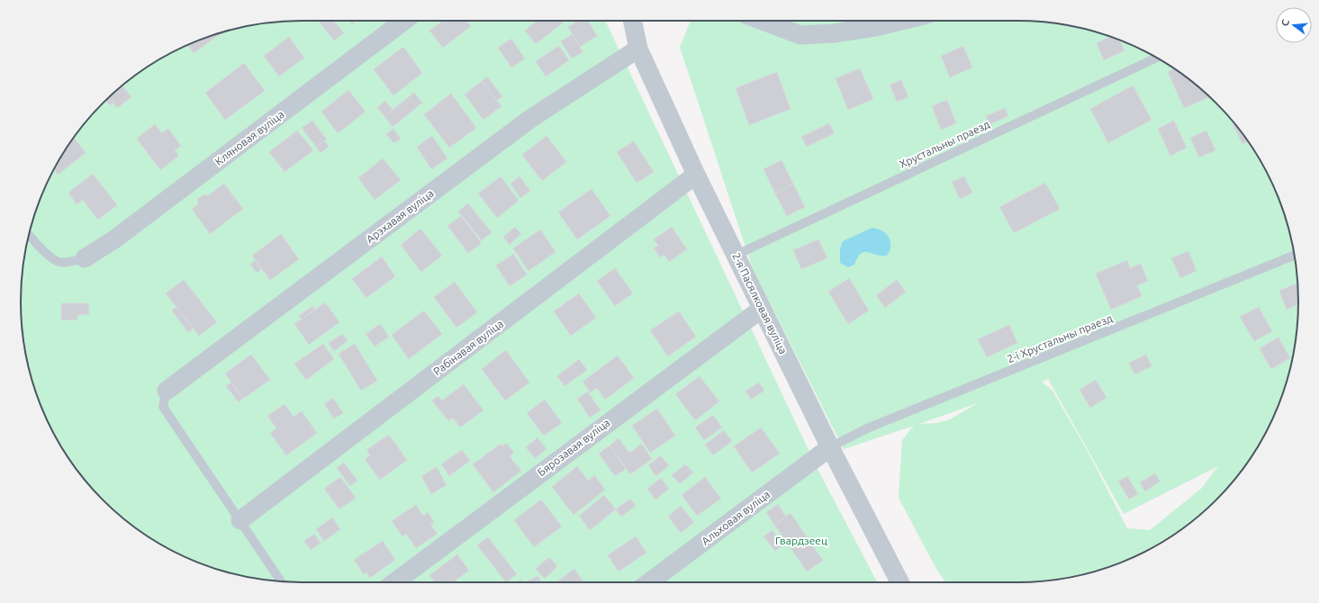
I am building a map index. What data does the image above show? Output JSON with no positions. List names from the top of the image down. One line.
{"streets":{"street":["Кляновая вуліца","Арэхавая вуліца","2-я Пасялковая вуліца","Рабінавая вуліца","Бярозавая вуліца","Альховая вуліца"],"lane":["Хрустальны праезд","2-і Хрустальны праезд"]},"crossings":[["Хрустальны праезд","2-я Пасялковая вуліца"],["Арэхавая вуліца","2-я Пасялковая вуліца"],["2-я Пасялковая вуліца","2-і Хрустальны праезд"],["2-я Пасялковая вуліца","Рабінавая вуліца"],["2-я Пасялковая вуліца","Бярозавая вуліца"],["2-я Пасялковая вуліца","Альховая вуліца"],["2-і Хрустальны праезд","Альховая вуліца"]],"parks":["Гвардзеец"],"north":"left"}
